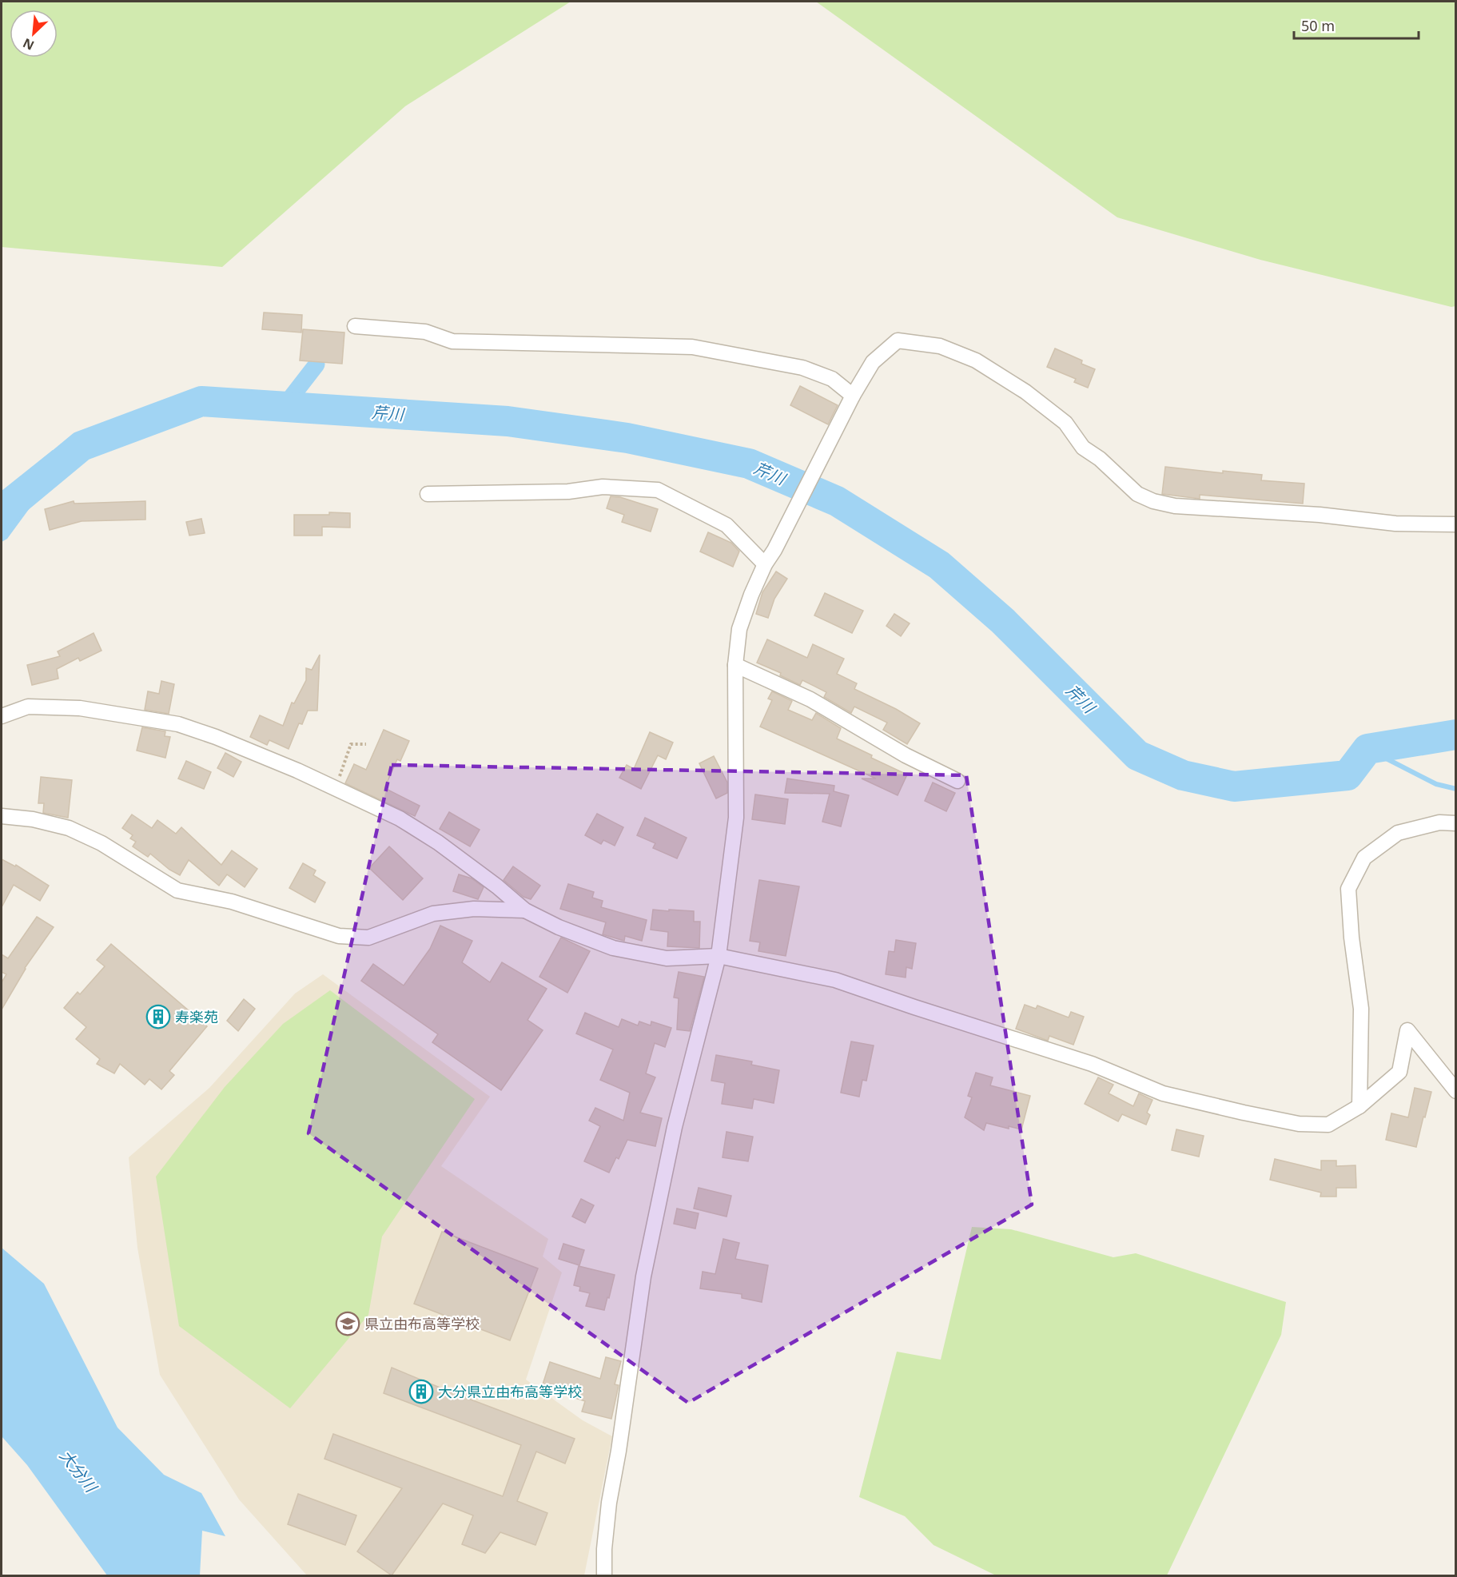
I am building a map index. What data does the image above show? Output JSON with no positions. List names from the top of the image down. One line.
{"water":["芹川","大分川"],"places":{"building":["寿楽苑","大分県立由布高等学校"],"school or university":["県立由布高等学校"]},"scale_bar":"50 m","north":"bottom left"}
